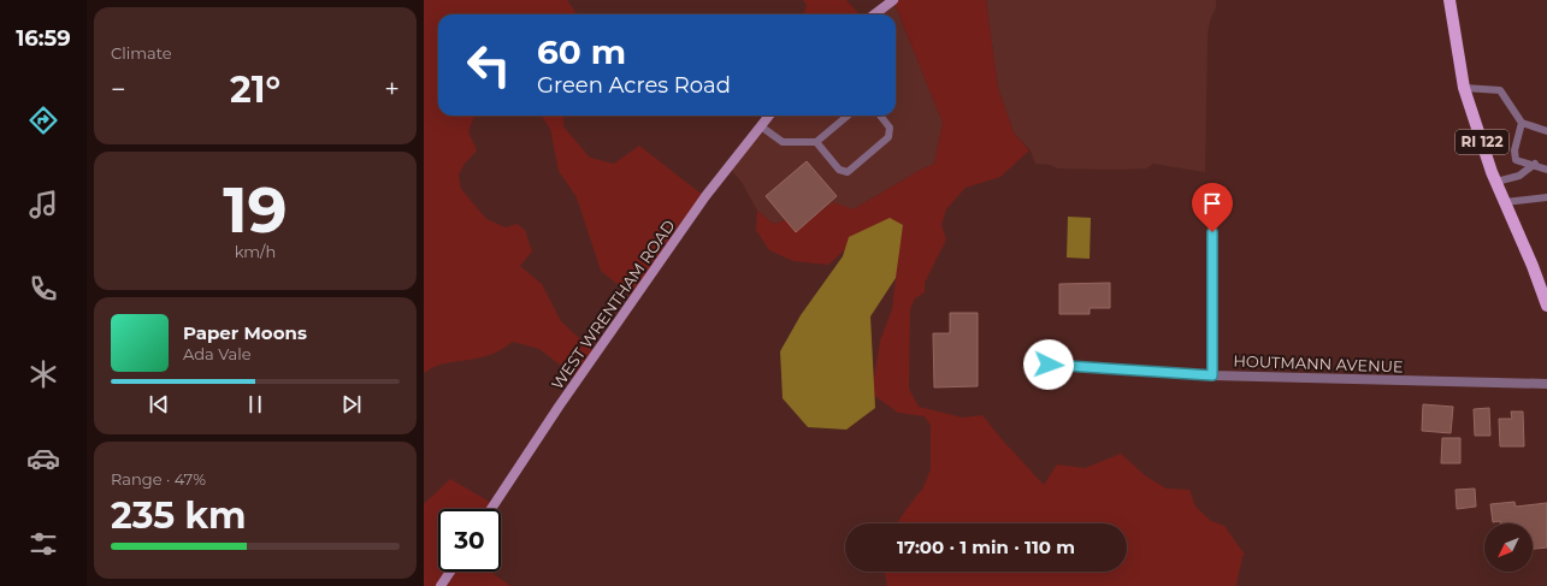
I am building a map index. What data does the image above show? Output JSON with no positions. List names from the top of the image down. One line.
{"streets":{"main road":["RI 122"],"street":["WEST WRENTHAM ROAD","HOUTMANN AVENUE"]},"north":"bottom left","page":{"tabs":"16:59","tile":["Climate",["19","km/h"],["Range · 47%","235 km"]],"turn":["60 m","Green Acres Road"],"heat":["−","21°","+"],"song":["Paper Moons","Ada Vale"],"limit":"30","trip":"17:00 · 1 min · 110 m"}}
